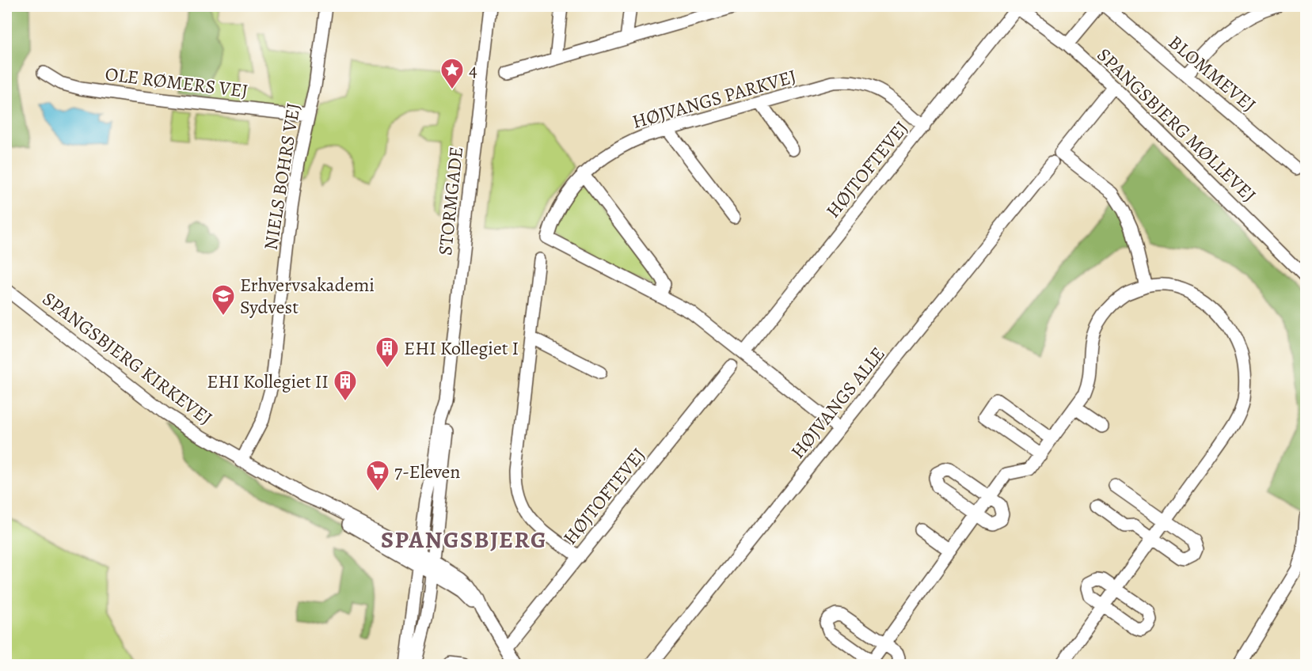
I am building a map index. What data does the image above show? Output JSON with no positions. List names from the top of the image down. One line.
{"streets":{"street":["BLOMMEVEJ","OLE RØMERS VEJ","HØJVANGS PARKVEJ","SPANGSBJERG MØLLEVEJ","HØJTOFTEVEJ","NIELS BOHRS VEJ","STORMGADE","SPANGSBJERG KIRKEVEJ","HØJVANGS ALLE"]},"crossings":[["OLE RØMERS VEJ","NIELS BOHRS VEJ"],["HØJVANGS PARKVEJ","HØJTOFTEVEJ"],["SPANGSBJERG MØLLEVEJ","HØJTOFTEVEJ"],["SPANGSBJERG MØLLEVEJ","HØJVANGS ALLE"],["HØJTOFTEVEJ","SPANGSBJERG KIRKEVEJ"],["NIELS BOHRS VEJ","SPANGSBJERG KIRKEVEJ"],["STORMGADE","SPANGSBJERG KIRKEVEJ"]],"districts":["SPANGSBJERG"],"places":{"place":["4"],"school or university":["Erhvervsakademi Sydvest"],"building":["EHI Kollegiet I","EHI Kollegiet II"],"supermarket":["7-Eleven"]}}
